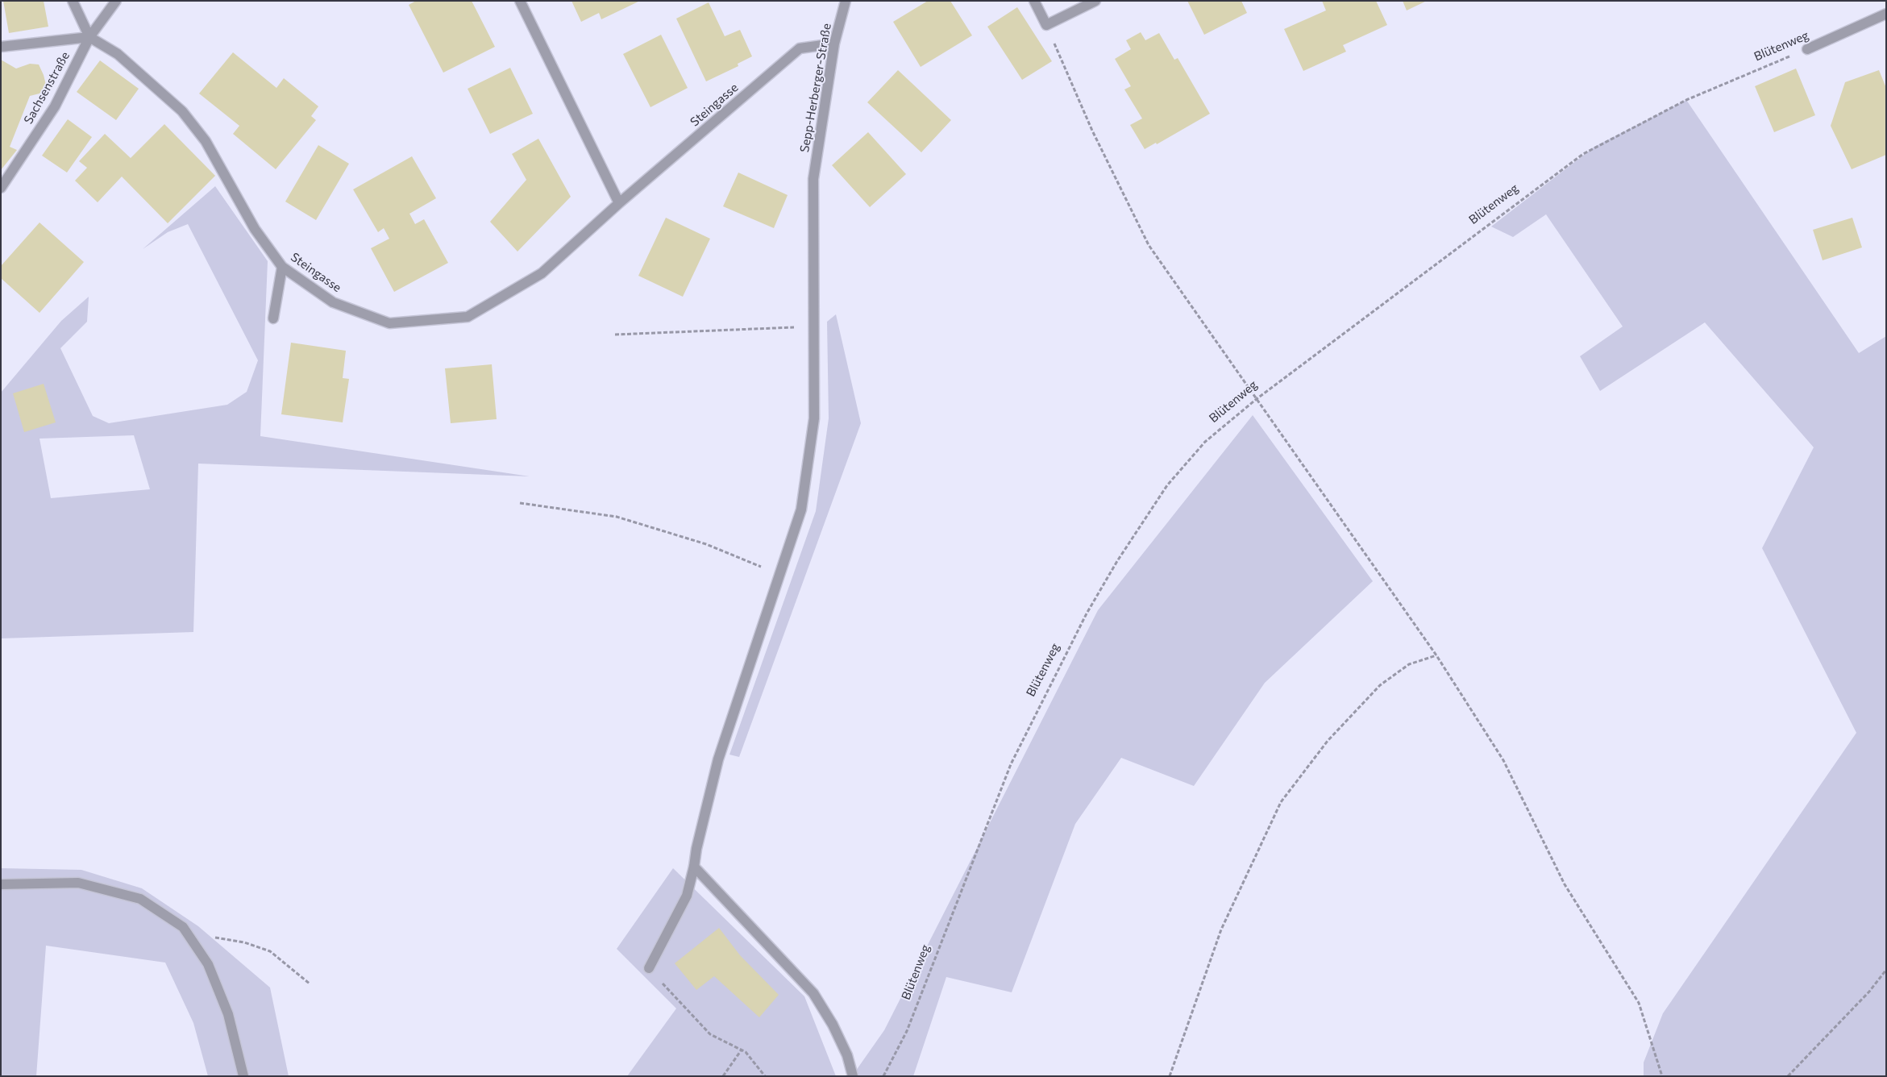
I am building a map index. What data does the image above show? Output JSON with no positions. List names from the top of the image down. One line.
{"streets":{"street":["Blütenweg","Sachsenstraße","Sepp-Herberger-Straße","Steingasse"]},"crossings":[["Sachsenstraße","Steingasse"],["Sepp-Herberger-Straße","Steingasse"]]}
